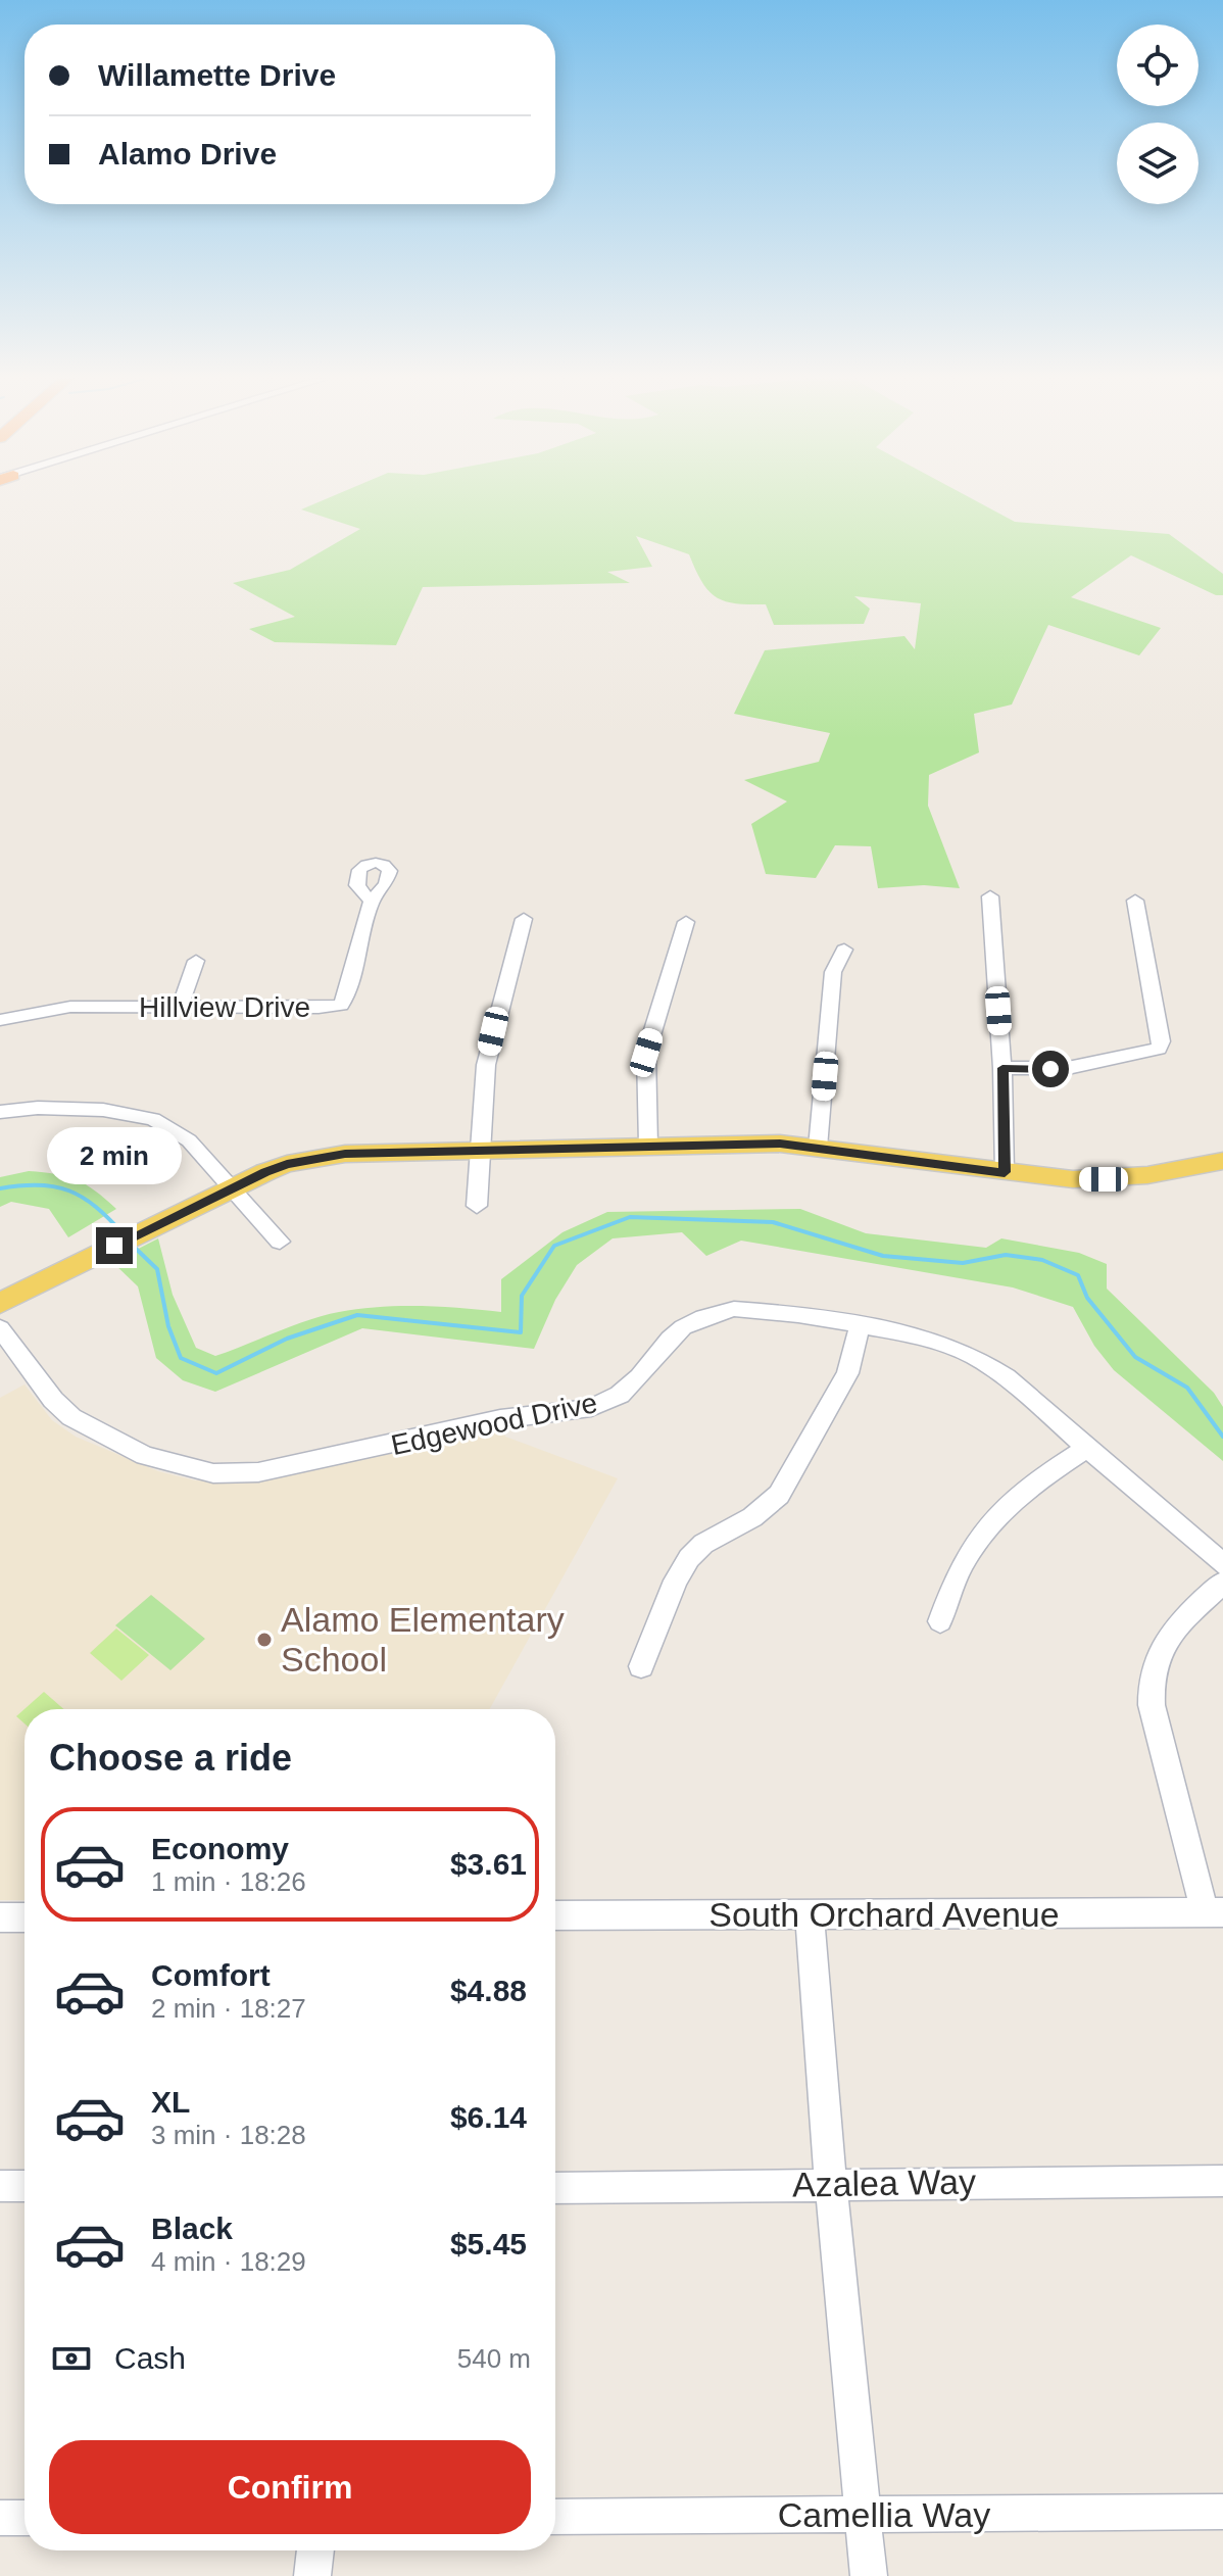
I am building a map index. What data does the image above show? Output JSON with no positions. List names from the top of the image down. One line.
{"streets":{"street":["Hillview Drive","Edgewood Drive","South Orchard Avenue","Azalea Way","Camellia Way"]},"places":["Alamo Elementary School"],"page":{"banner":["Willamette Drive","Alamo Drive"],"bubble":"2 min","heading":"Choose a ride","list":[{"name":"Economy","note":"1 min · 18:26","value":"$3.61"},{"name":"Comfort","note":"2 min · 18:27","value":"$4.88"},{"name":"XL","note":"3 min · 18:28","value":"$6.14"},{"name":"Black","note":"4 min · 18:29","value":"$5.45"}],"pay":["Cash","540 m"],"buttons":"Confirm"}}
